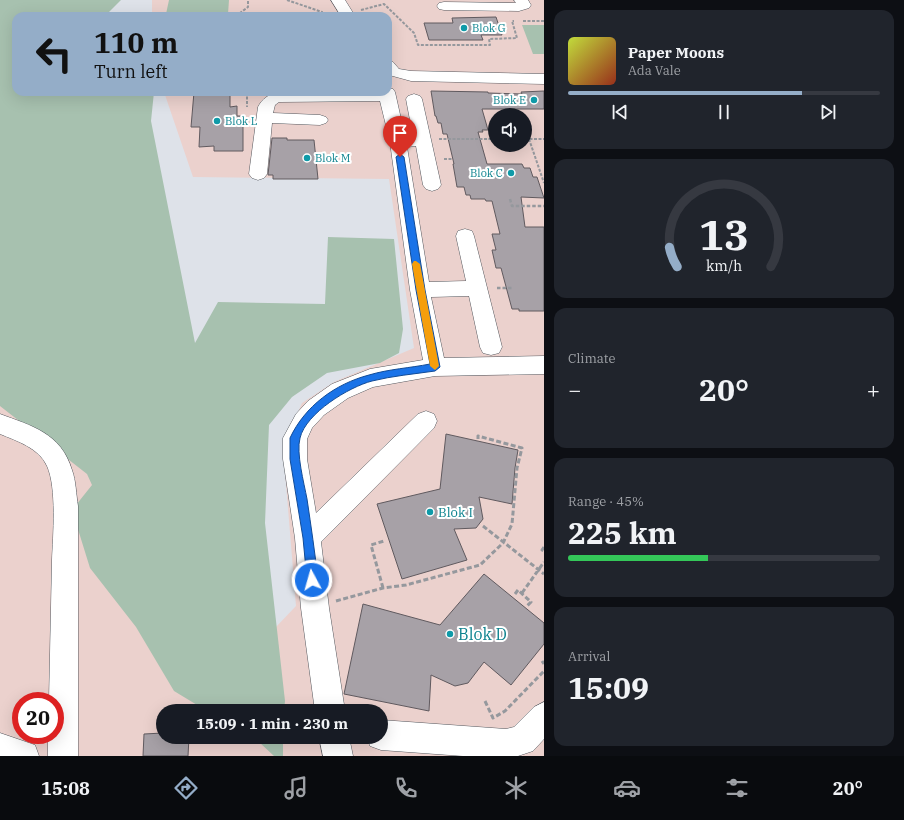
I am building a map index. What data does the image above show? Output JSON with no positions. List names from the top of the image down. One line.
{"places":["Blok G","Blok E","Blok L","Blok M","Blok C","Blok I","Blok D"],"page":{"turn":["110 m","Turn left"],"song":["Paper Moons","Ada Vale"],"tile":["Climate",["Range · 45%","225 km"],["Arrival","15:09"]],"heat":["−","20°","+"],"limit":"20","trip":"15:09 · 1 min · 230 m","tabs":["15:08","20°"],"gauge":["13","km/h"]}}
